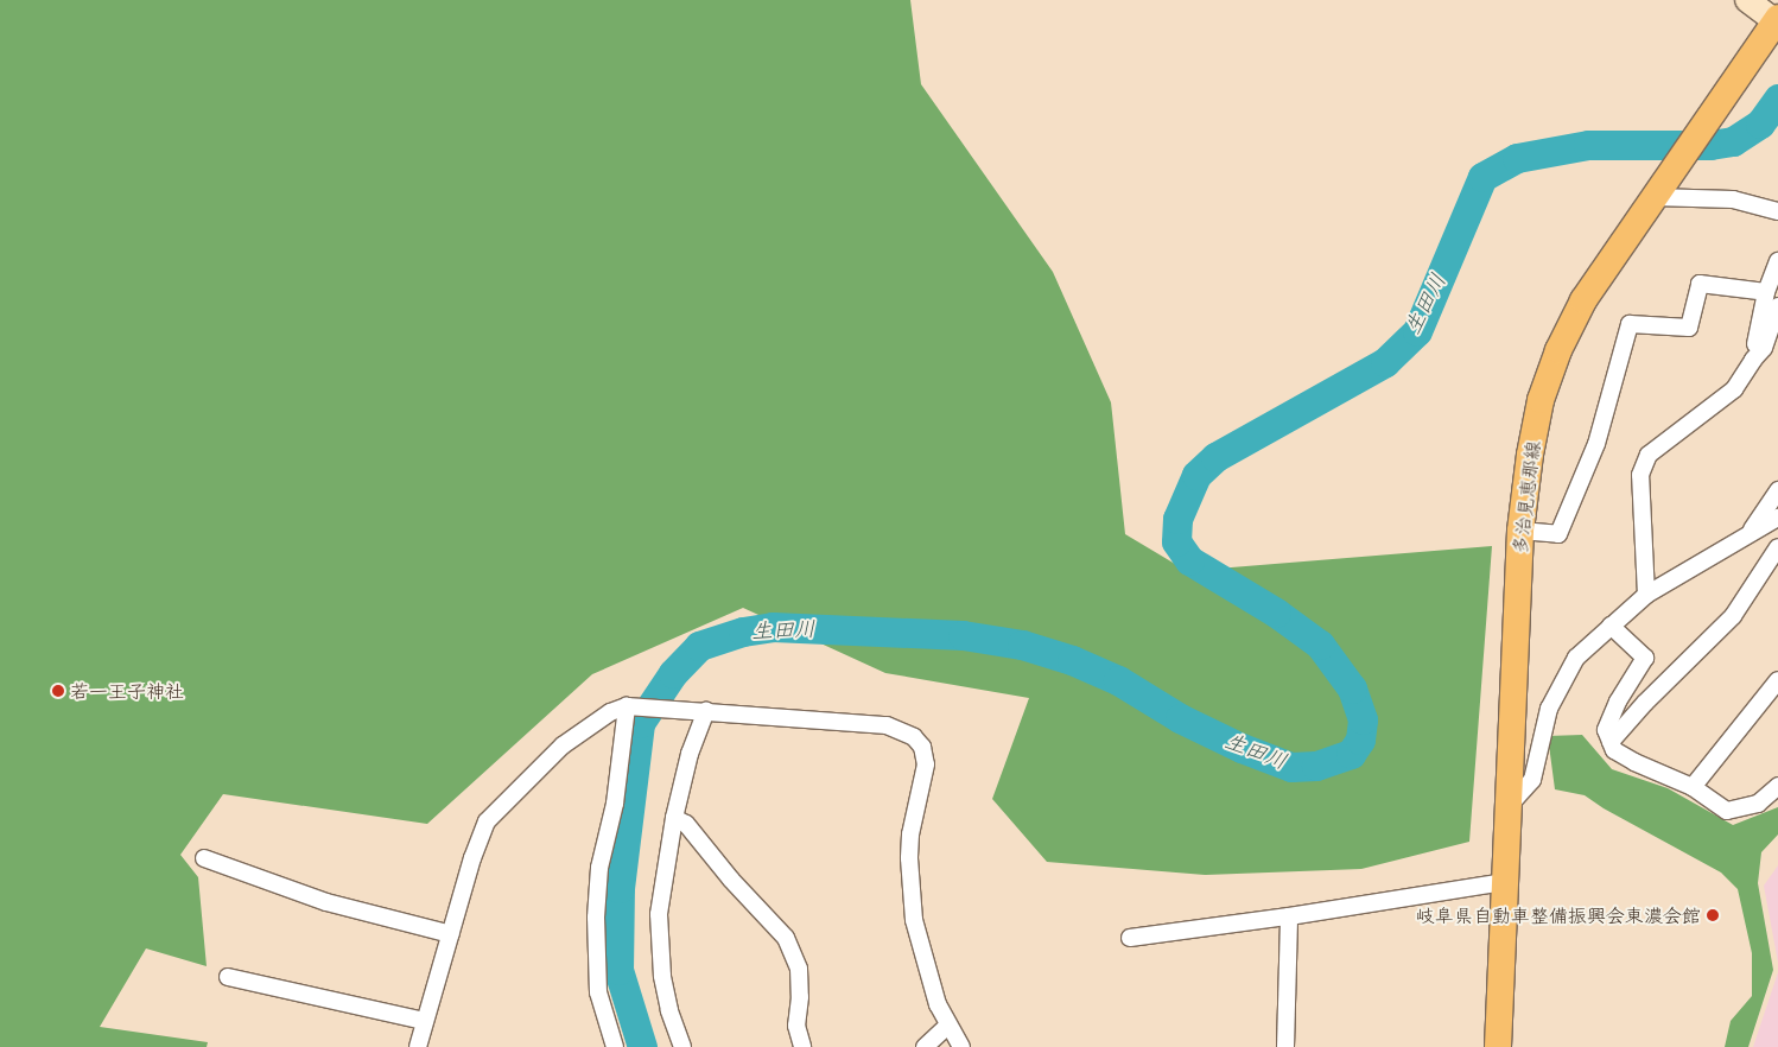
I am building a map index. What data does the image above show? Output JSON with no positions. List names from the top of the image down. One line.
{"streets":{"main road":["多治見恵那線"]},"water":["生田川"],"places":["若一王子神社","岐阜県自動車整備振興会東濃会館"]}
